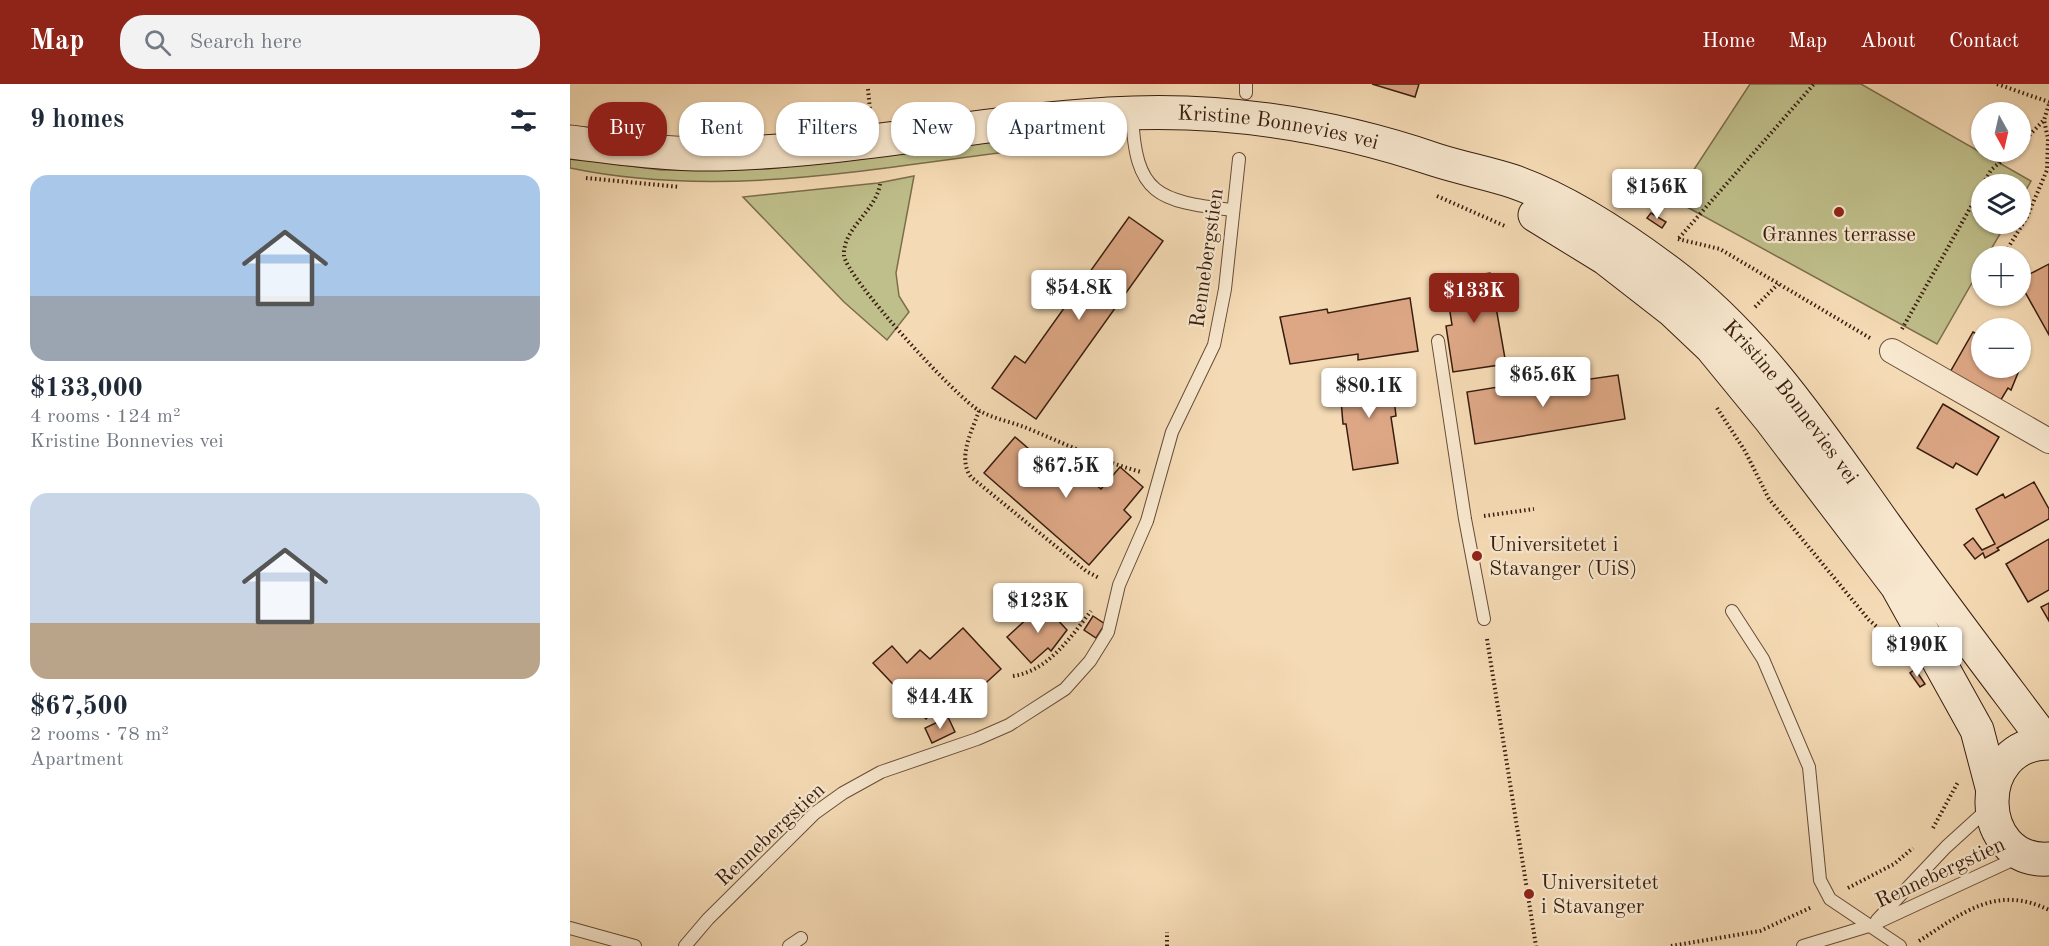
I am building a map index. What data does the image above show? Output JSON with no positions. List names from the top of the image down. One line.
{"streets":{"main road":["Kristine Bonnevies vei"],"lane":["Rennebergstien"]},"crossings":[["Kristine Bonnevies vei","Rennebergstien"]],"places":["Grannes terrasse","Universitetet i Stavanger (UiS)","Universitetet i Stavanger"],"north":"bottom","page":{"header":"Map","search":"Search here","nav":["Home","Map","About","Contact"],"heading":"9 homes","map_buttons":["+","−"],"chip":["Buy","Rent","Filters","New","Apartment"],"list":[{"name":"$133,000","note":"4 rooms · 124 m² · Kristine Bonnevies vei"},{"name":"$67,500","note":"2 rooms · 78 m² · Apartment"}],"price":["$156K","$54.8K","$133K","$65.6K","$80.1K","$67.5K","$123K","$190K","$44.4K"]}}
